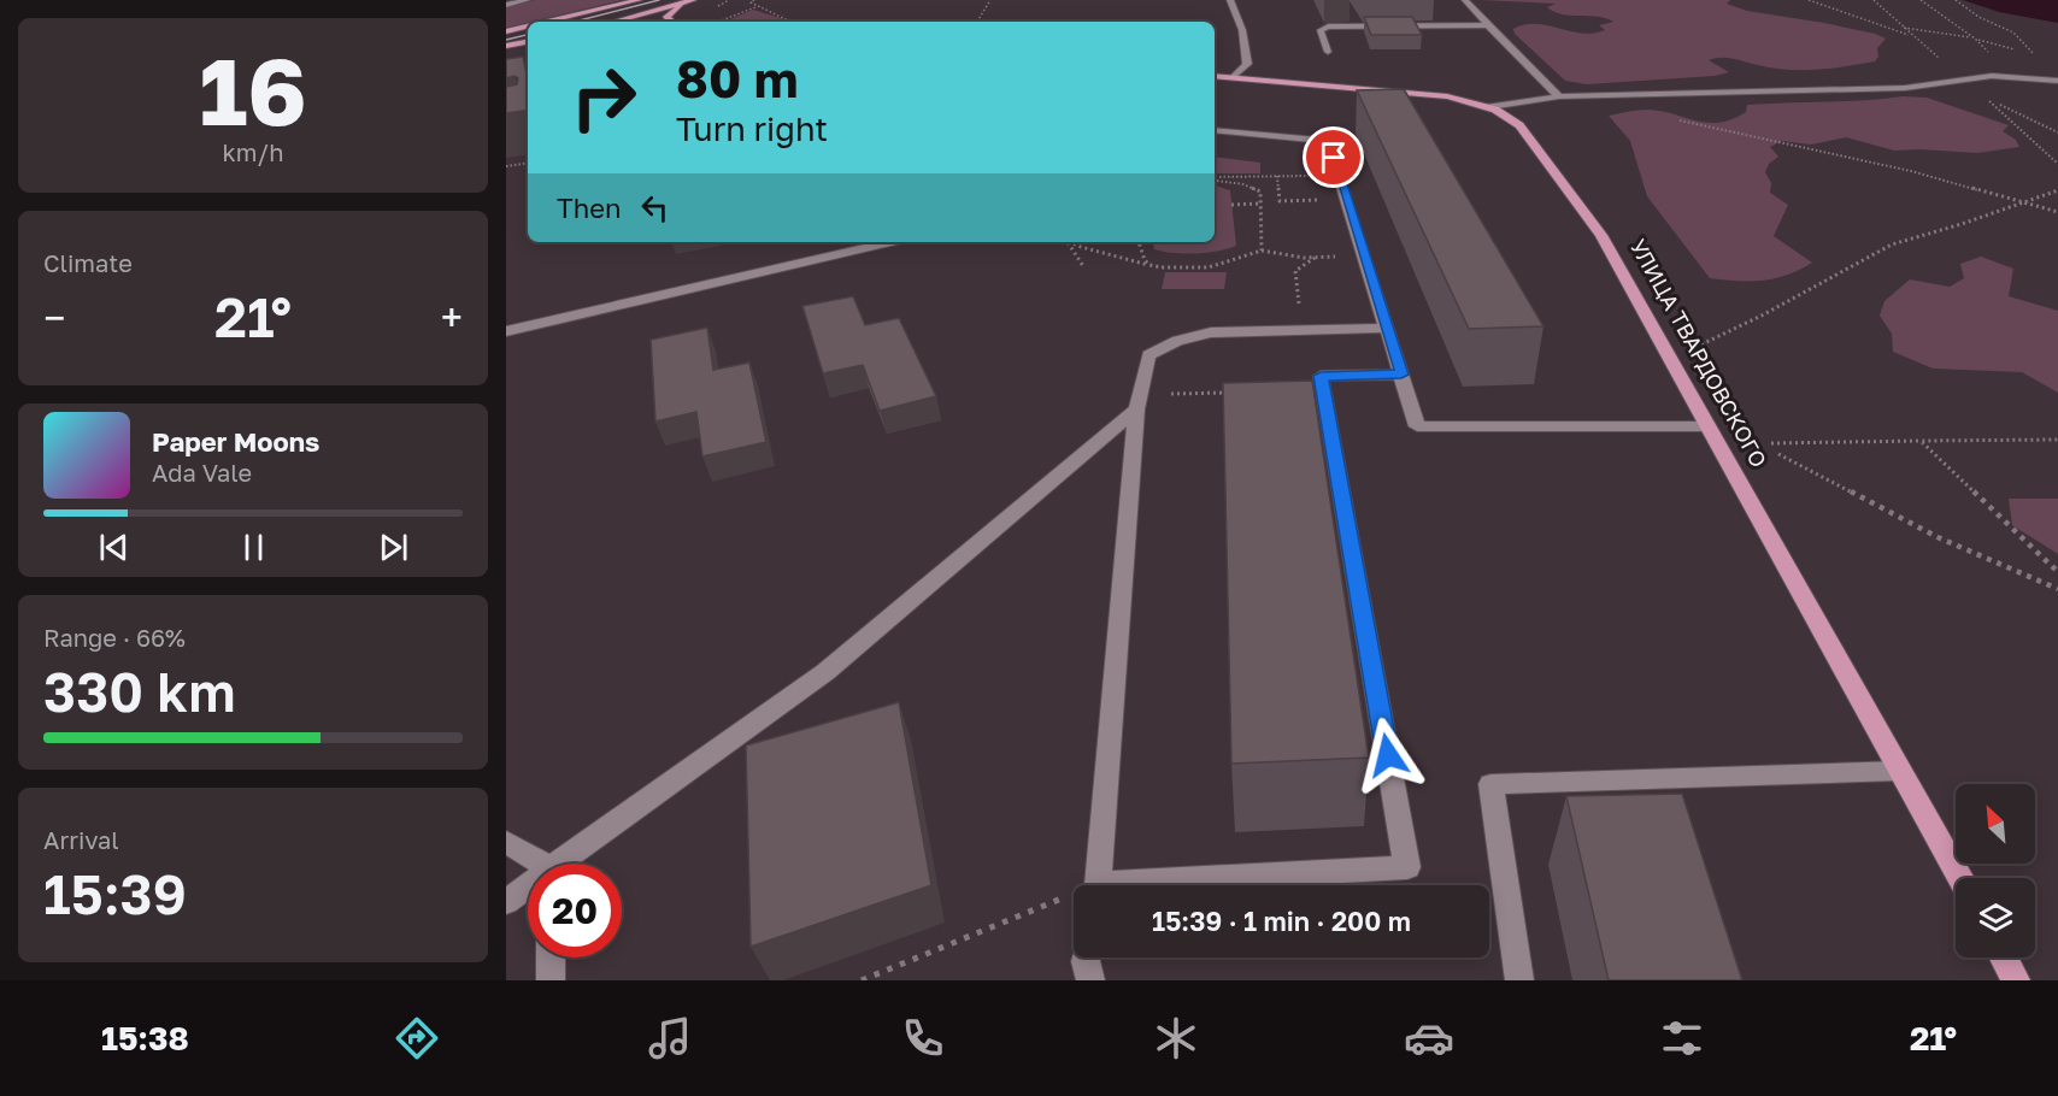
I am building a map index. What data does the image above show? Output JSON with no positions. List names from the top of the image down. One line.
{"streets":{"main road":["УЛИЦА ТВАРДОВСКОГО"]},"north":"top left","page":{"tile":[["16","km/h"],"Climate",["Range · 66%","330 km"],["Arrival","15:39"]],"turn":["80 m","Turn right"],"then":"Then","heat":["−","21°","+"],"song":["Paper Moons","Ada Vale"],"limit":"20","trip":"15:39 · 1 min · 200 m","tabs":["15:38","21°"]}}
